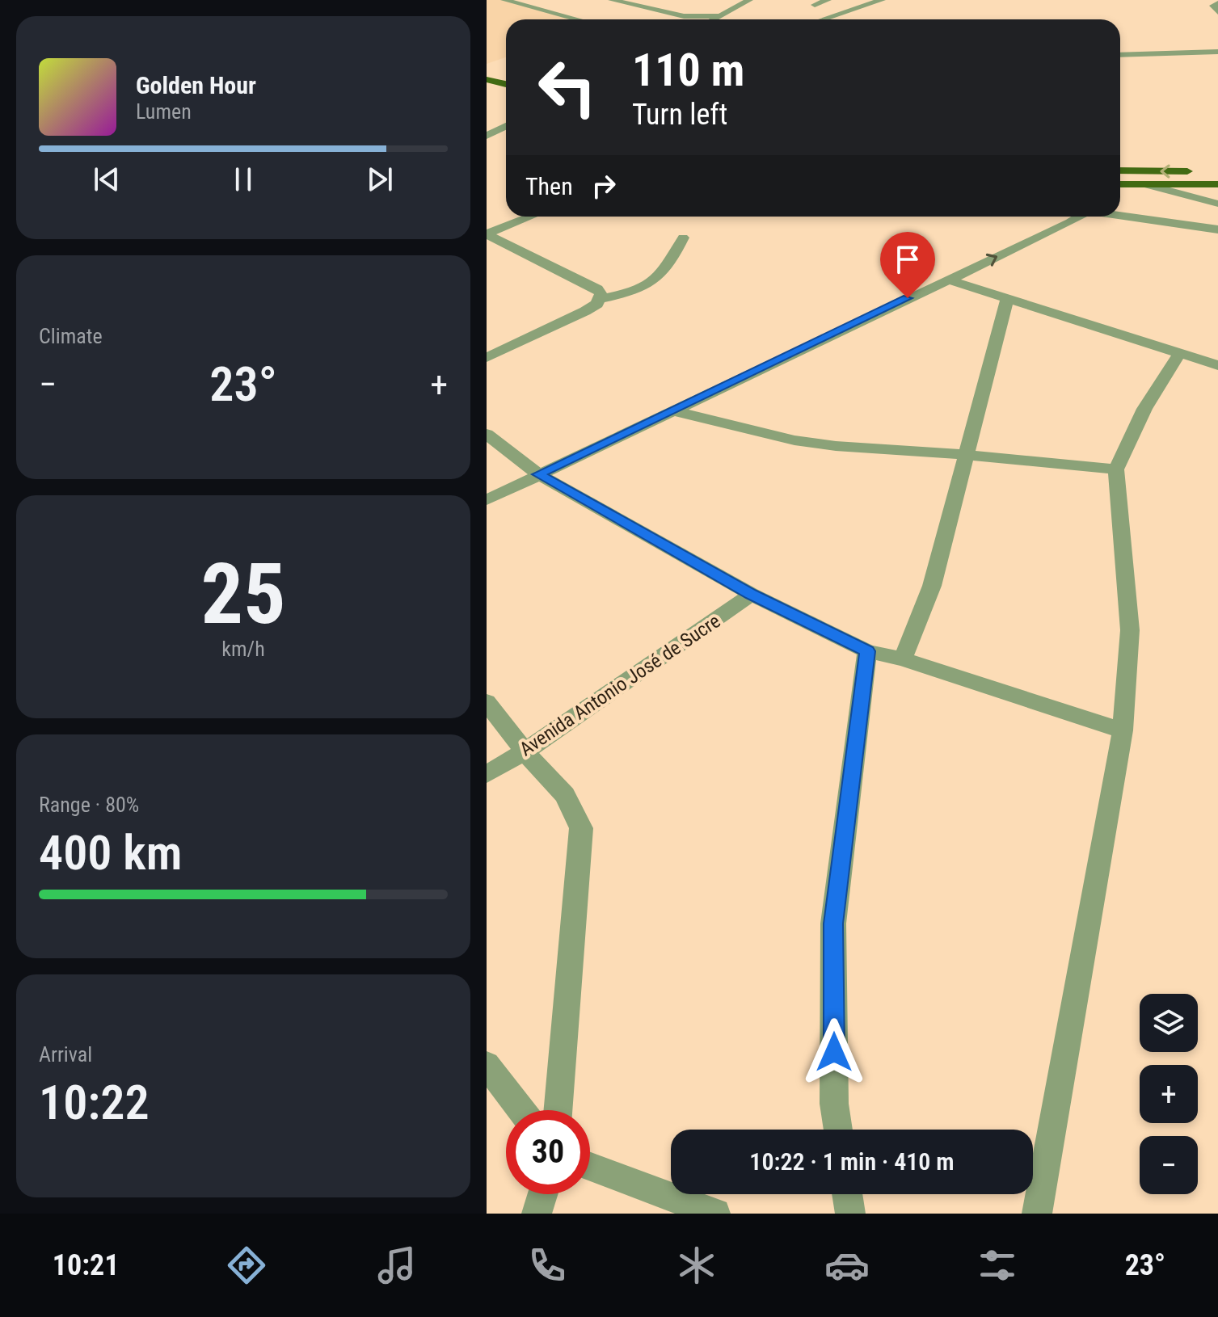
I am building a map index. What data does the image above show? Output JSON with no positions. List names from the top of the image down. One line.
{"streets":{"street":["Avenida Antonio José de Sucre"]},"page":{"turn":["110 m","Turn left"],"song":["Golden Hour","Lumen"],"then":"Then","tile":["Climate",["25","km/h"],["Range · 80%","400 km"],["Arrival","10:22"]],"heat":["−","23°","+"],"map_buttons":["+","−"],"limit":"30","trip":"10:22 · 1 min · 410 m","tabs":["10:21","23°"]}}
